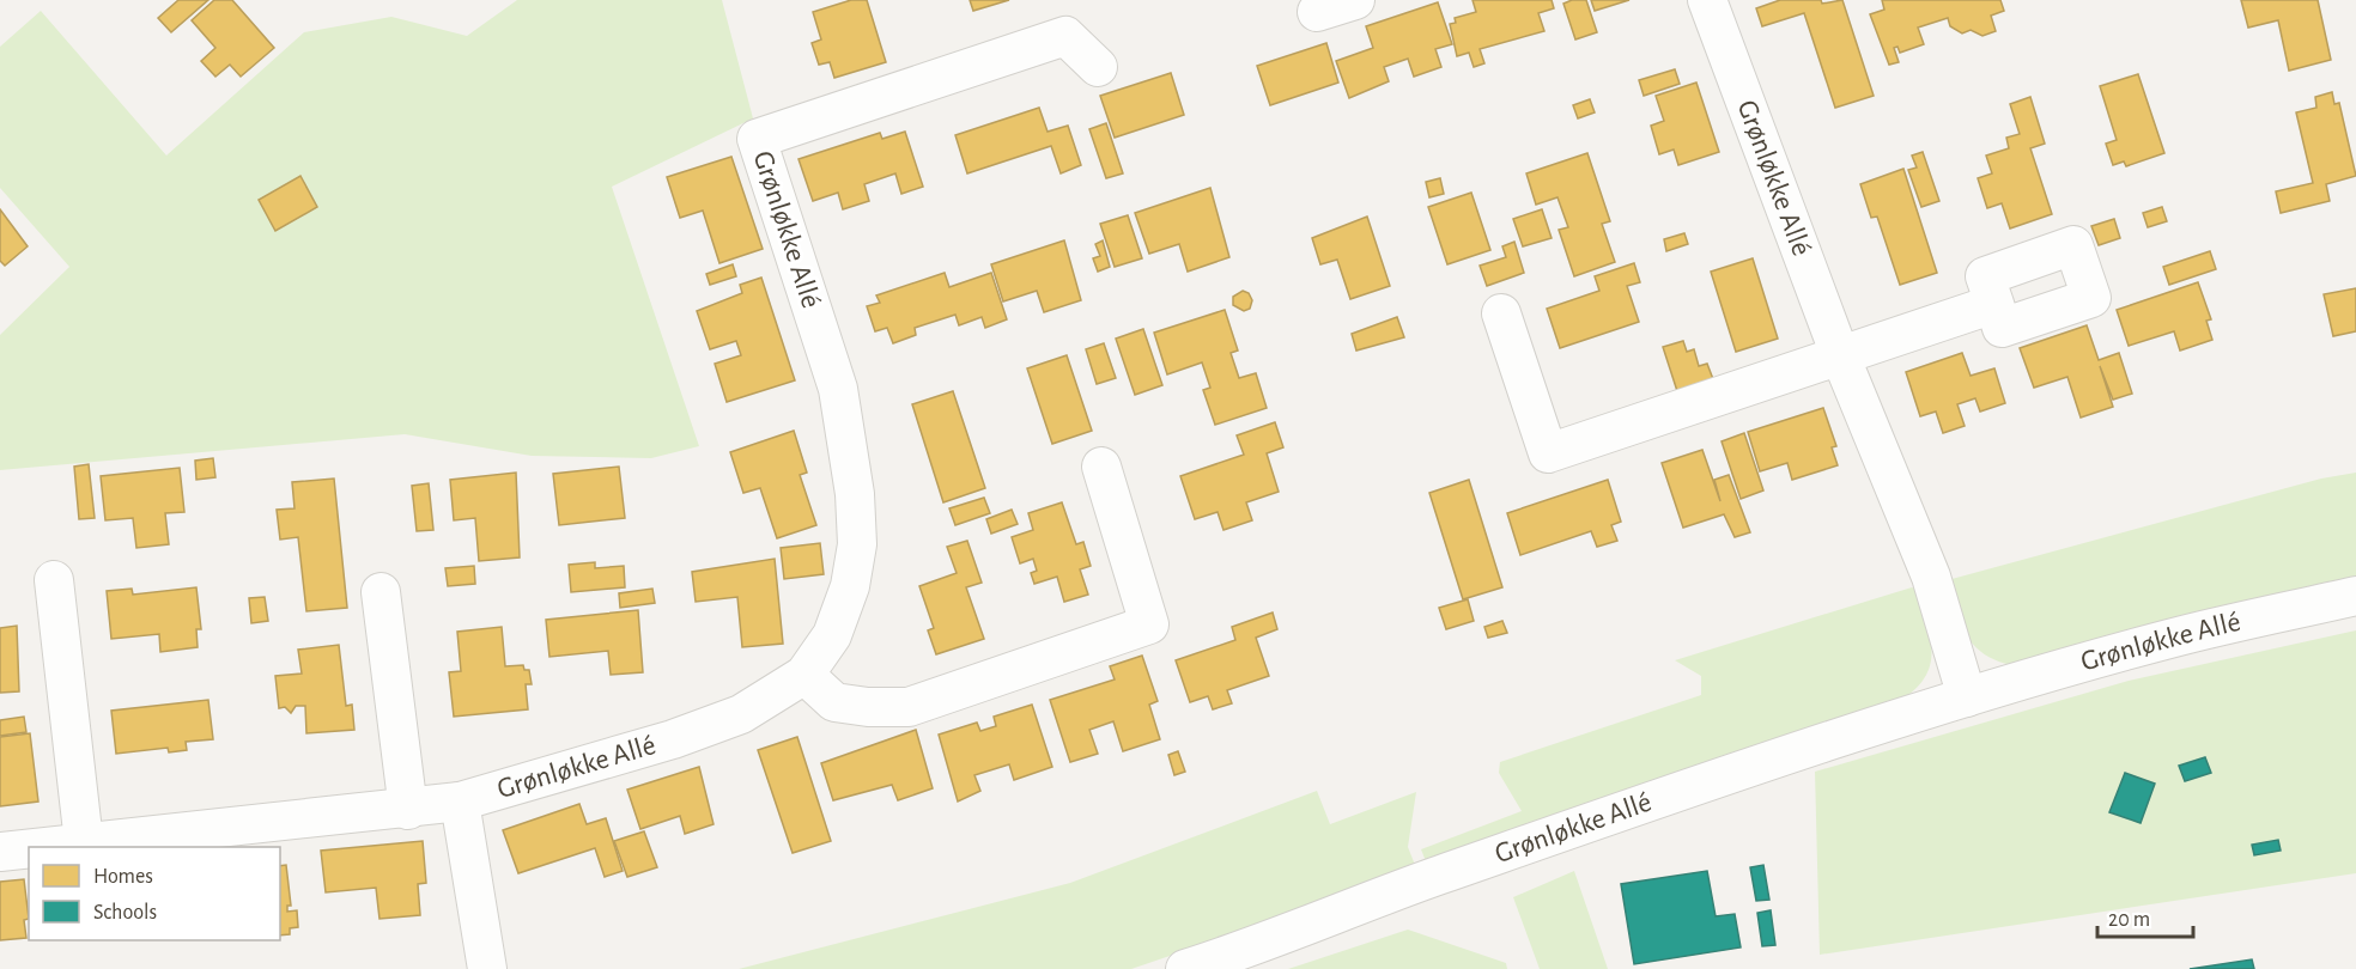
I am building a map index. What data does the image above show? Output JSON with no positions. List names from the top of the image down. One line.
{"streets":{"street":["Grønløkke Allé"]},"legend":["Homes","Schools"],"scale_bar":"20 m"}
